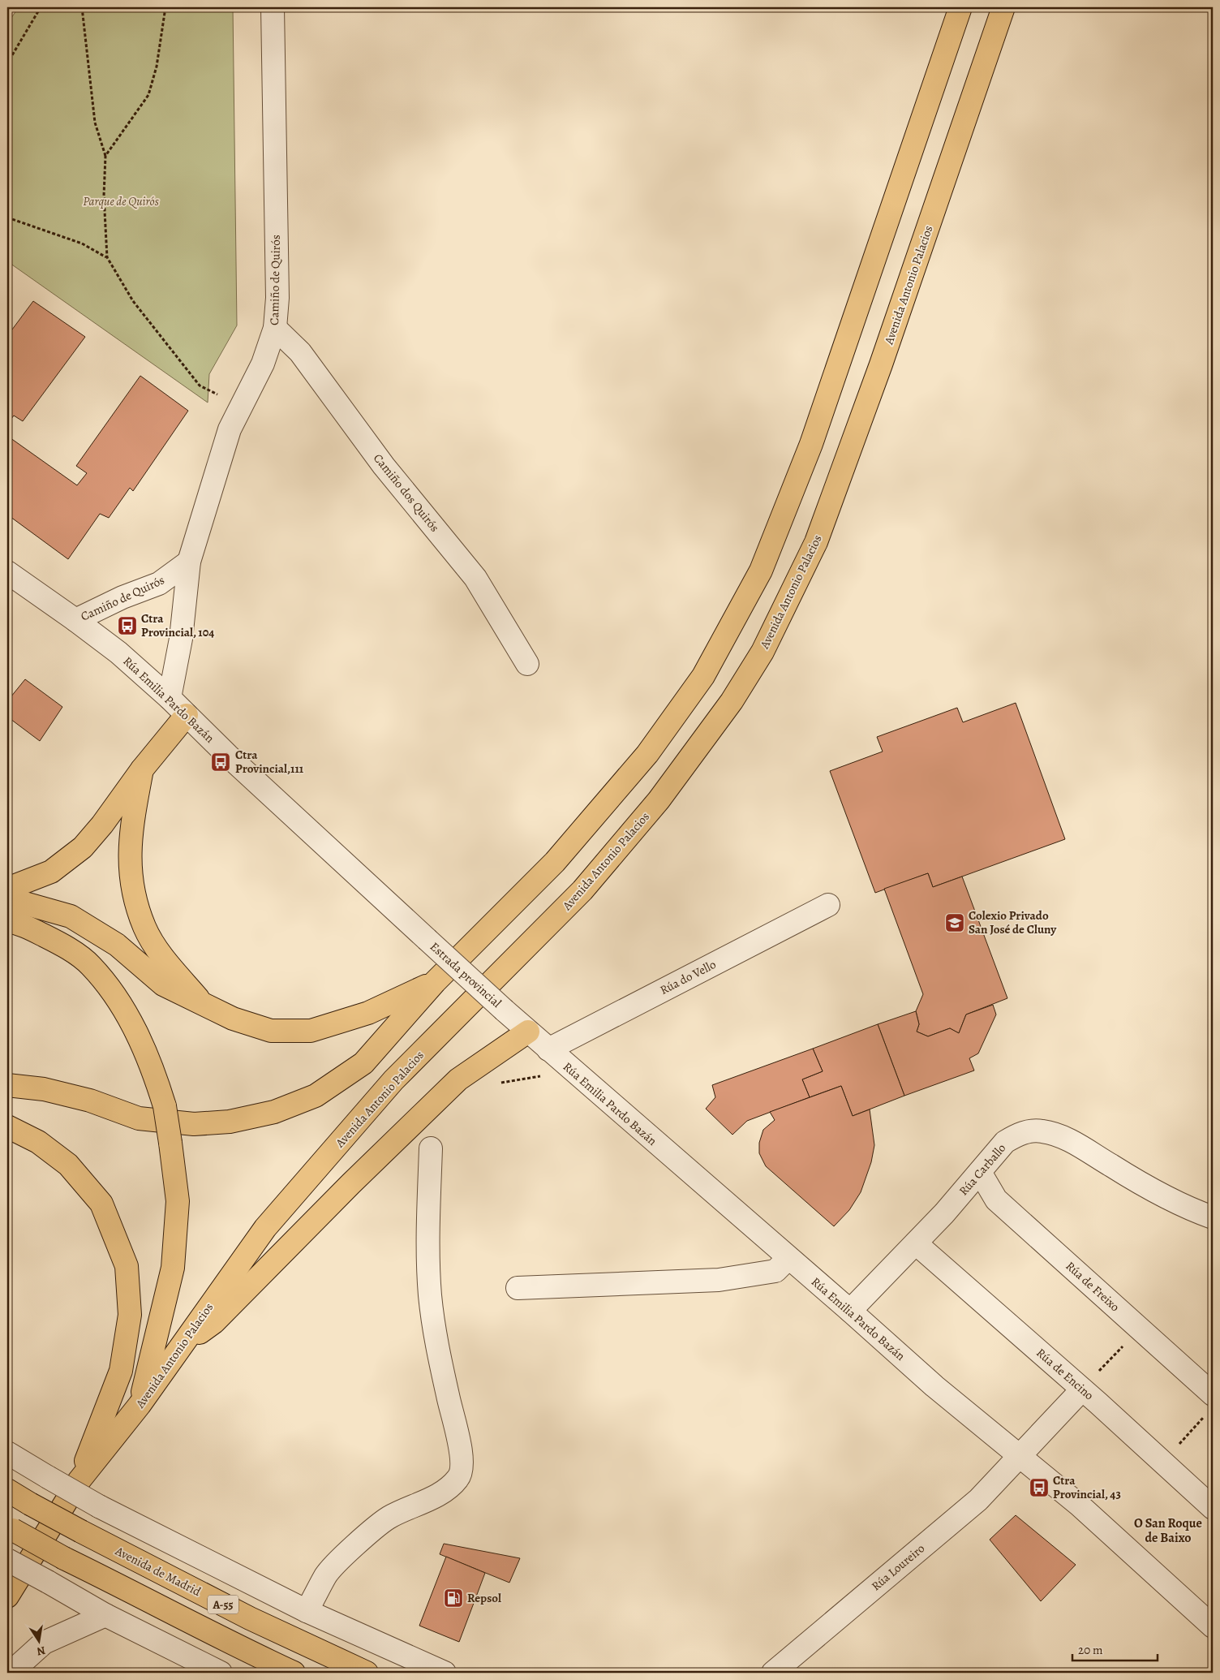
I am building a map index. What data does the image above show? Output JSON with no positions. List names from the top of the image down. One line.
{"streets":{"main road":["Avenida Antonio Palacios","Avenida de Madrid","A-55"],"street":["Camiño de Quirós","Camiño dos Quirós","Rúa Emilia Pardo Bazán","Estrada provincial","Rúa do Vello","Rúa Carballo","Rúa de Freixo","Rúa de Encino","Rúa Loureiro"]},"crossings":[["Camiño de Quirós","Camiño dos Quirós"],["Camiño de Quirós","Rúa Emilia Pardo Bazán"],["Rúa Emilia Pardo Bazán","Estrada provincial"],["Rúa Emilia Pardo Bazán","Rúa do Vello"],["Rúa Emilia Pardo Bazán","Rúa Carballo"],["Rúa Emilia Pardo Bazán","Rúa Loureiro"],["Rúa Carballo","Rúa de Freixo"],["Rúa Carballo","Rúa de Encino"],["Rúa de Encino","Rúa Loureiro"]],"districts":["O San Roque de Baixo"],"parks":["Parque de Quirós"],"places":{"bus stop":["Ctra Provincial, 104","Ctra Provincial,111","Ctra Provincial, 43"],"school or university":["Colexio Privado San José de Cluny"],"fuel station":["Repsol"]},"scale_bar":"20 m","north":"bottom"}
